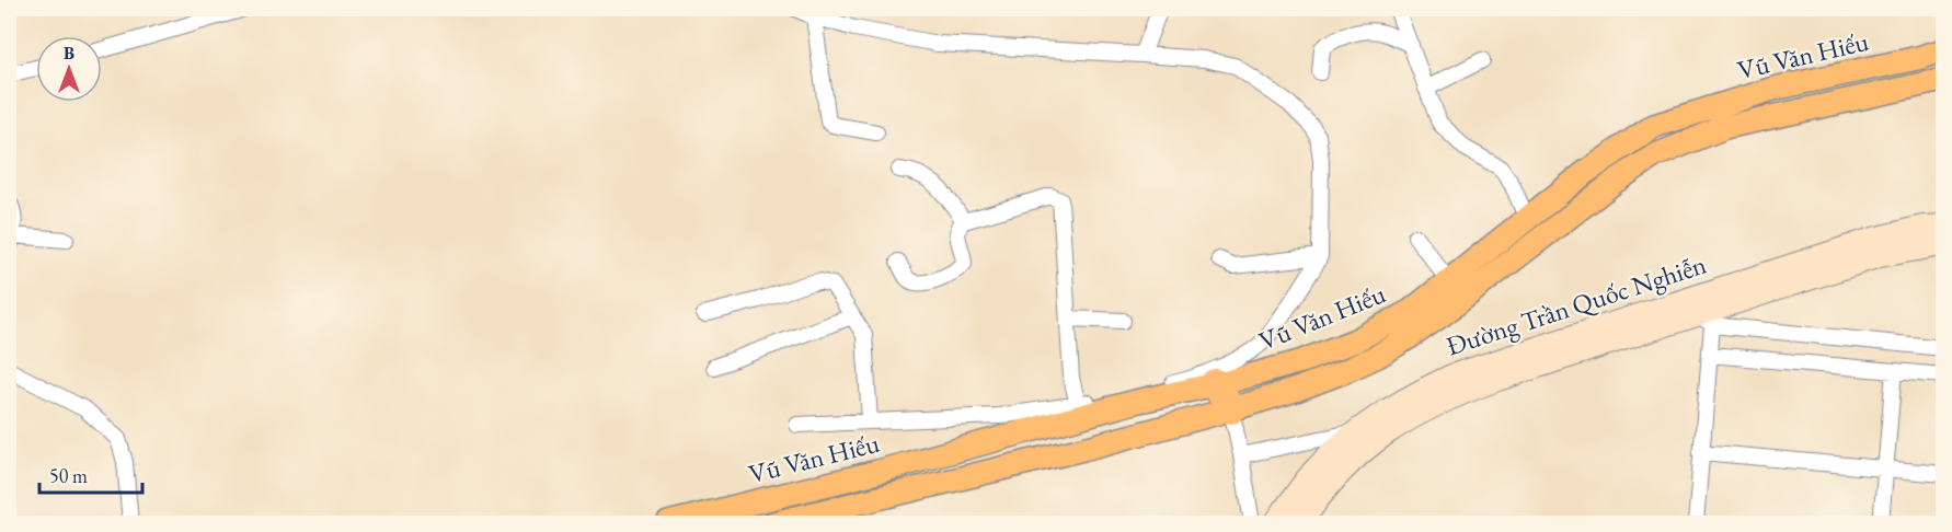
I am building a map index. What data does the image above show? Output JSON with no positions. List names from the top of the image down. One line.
{"streets":{"main road":["Vũ Văn Hiếu","Đường Trần Quốc Nghiễn"]},"scale_bar":"50 m","north":"top"}
